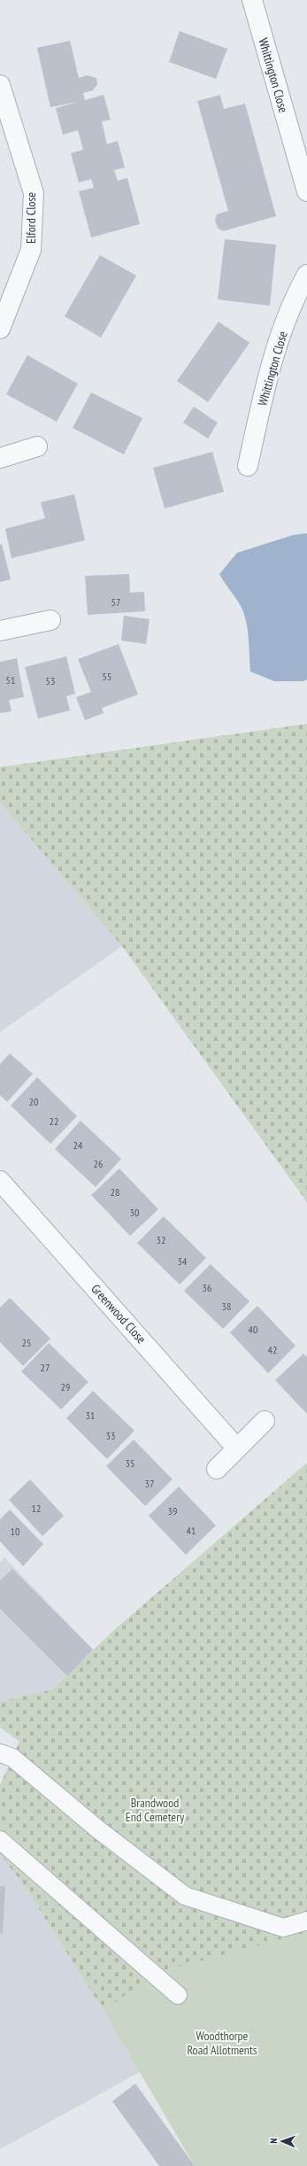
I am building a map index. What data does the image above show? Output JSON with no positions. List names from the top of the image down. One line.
{"streets":{"street":["Whittington Close","Elford Close","Greenwood Close"]},"parks":["Brandwood End Cemetery","Woodthorpe Road Allotments"],"house_numbers":["57","55","51","53","20","22","24","26","28","30","32","34","36","38","40","25","42","27","29","31","33","35","37","12","39","41","10"],"north":"left"}
